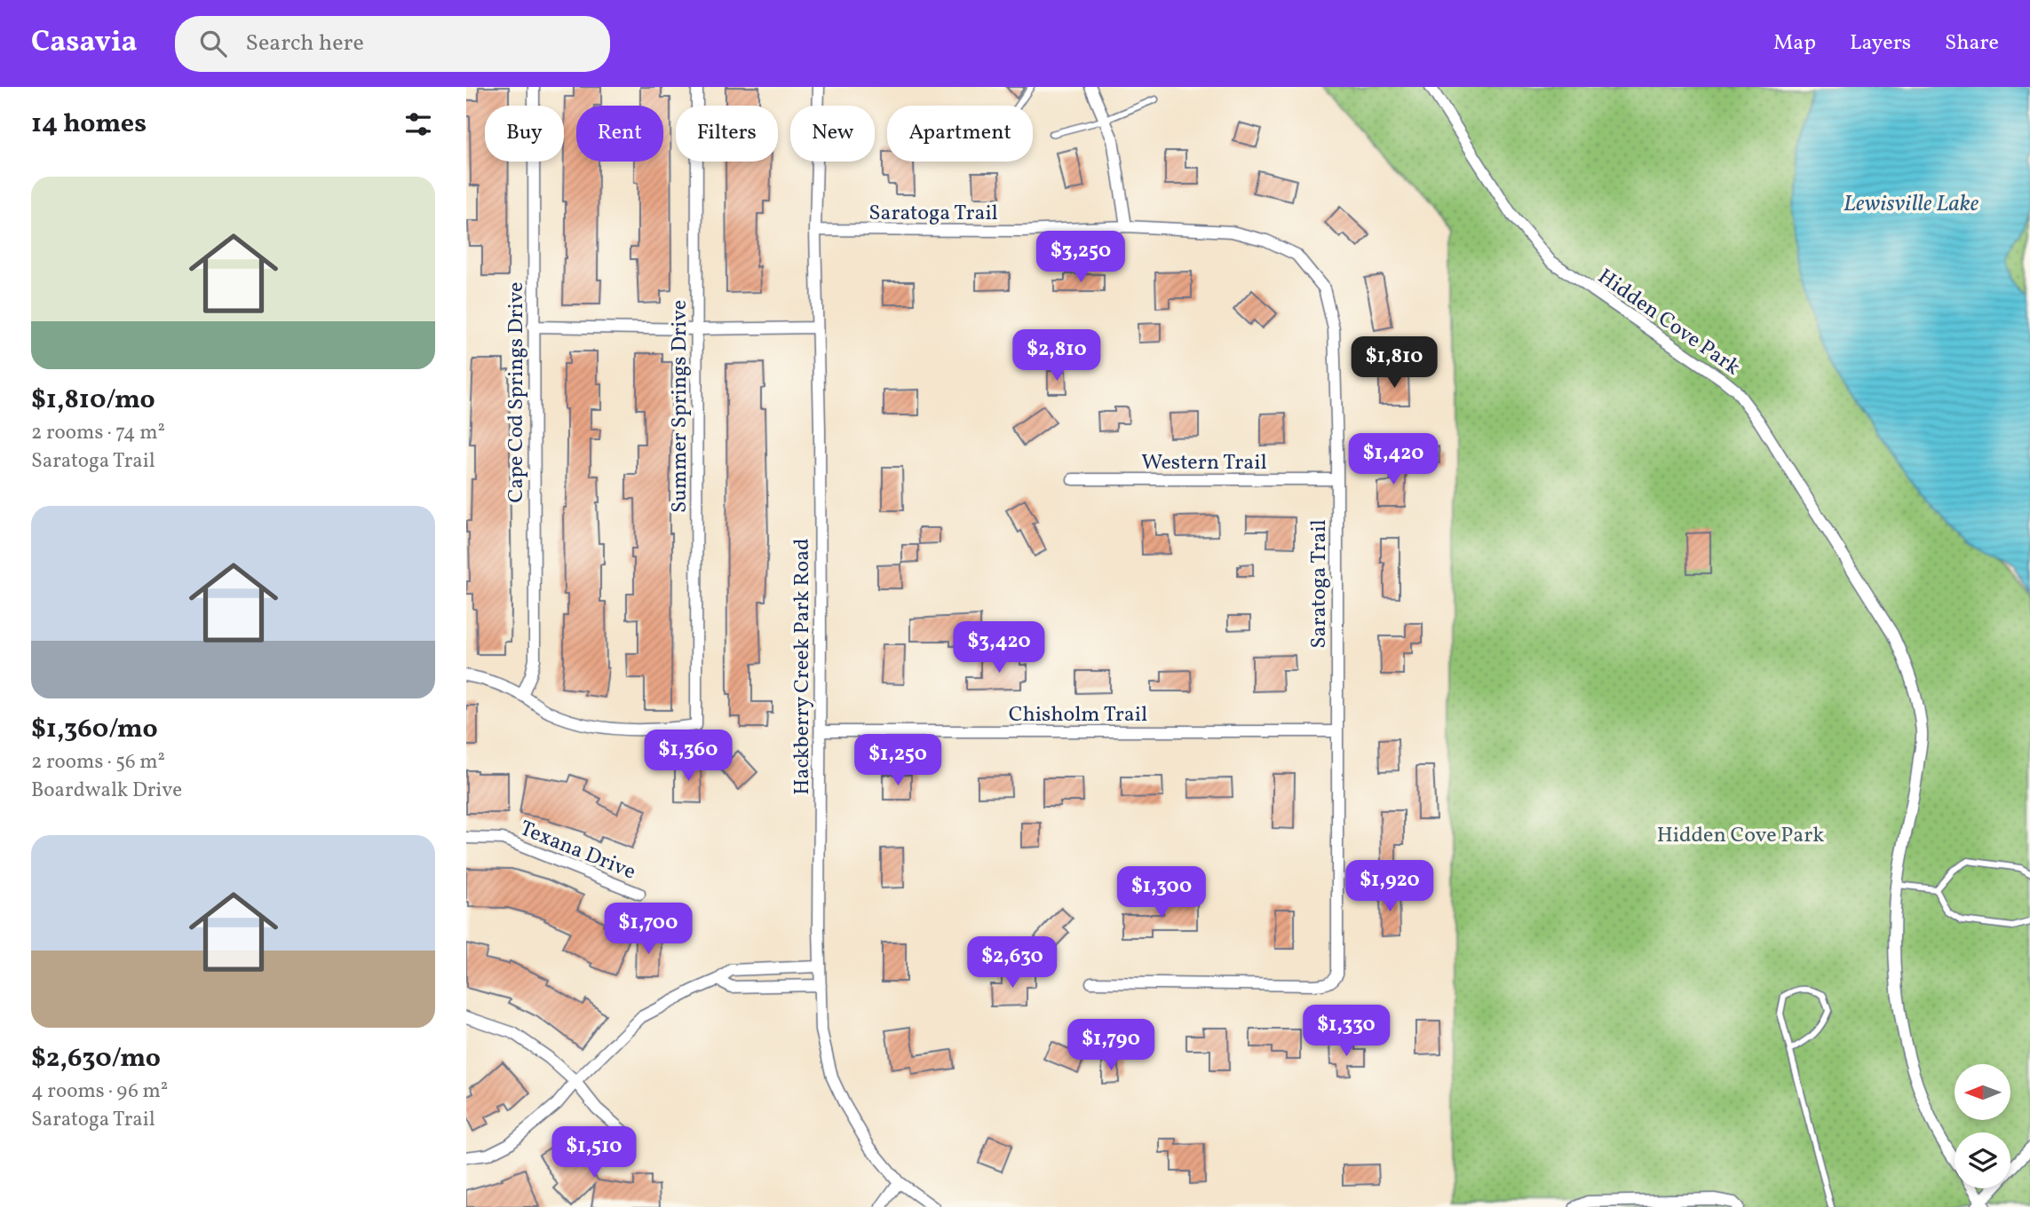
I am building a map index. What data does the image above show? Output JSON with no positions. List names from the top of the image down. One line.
{"streets":{"street":["Saratoga Trail","Hidden Cove Park","Cape Cod Springs Drive","Summer Springs Drive","Western Trail","Hackberry Creek Park Road","Chisholm Trail","Texana Drive"]},"crossings":[["Saratoga Trail","Western Trail"],["Saratoga Trail","Hackberry Creek Park Road"],["Saratoga Trail","Chisholm Trail"],["Cape Cod Springs Drive","Summer Springs Drive"],["Hackberry Creek Park Road","Chisholm Trail"]],"water":["Lewisville Lake"],"parks":["Hidden Cove Park"],"north":"left","page":{"header":"Casavia","search":"Search here","nav":["Map","Layers","Share"],"heading":"14 homes","chip":["Buy","Rent","Filters","New","Apartment"],"list":[{"name":"$1,810/mo","note":"2 rooms · 74 m² · Saratoga Trail"},{"name":"$1,360/mo","note":"2 rooms · 56 m² · Boardwalk Drive"},{"name":"$2,630/mo","note":"4 rooms · 96 m² · Saratoga Trail"}],"price":["$3,250","$2,810","$1,810","$1,420","$3,420","$1,360","$1,250","$1,920","$1,300","$1,700","$2,630","$1,330","$1,790","$1,510"]}}
